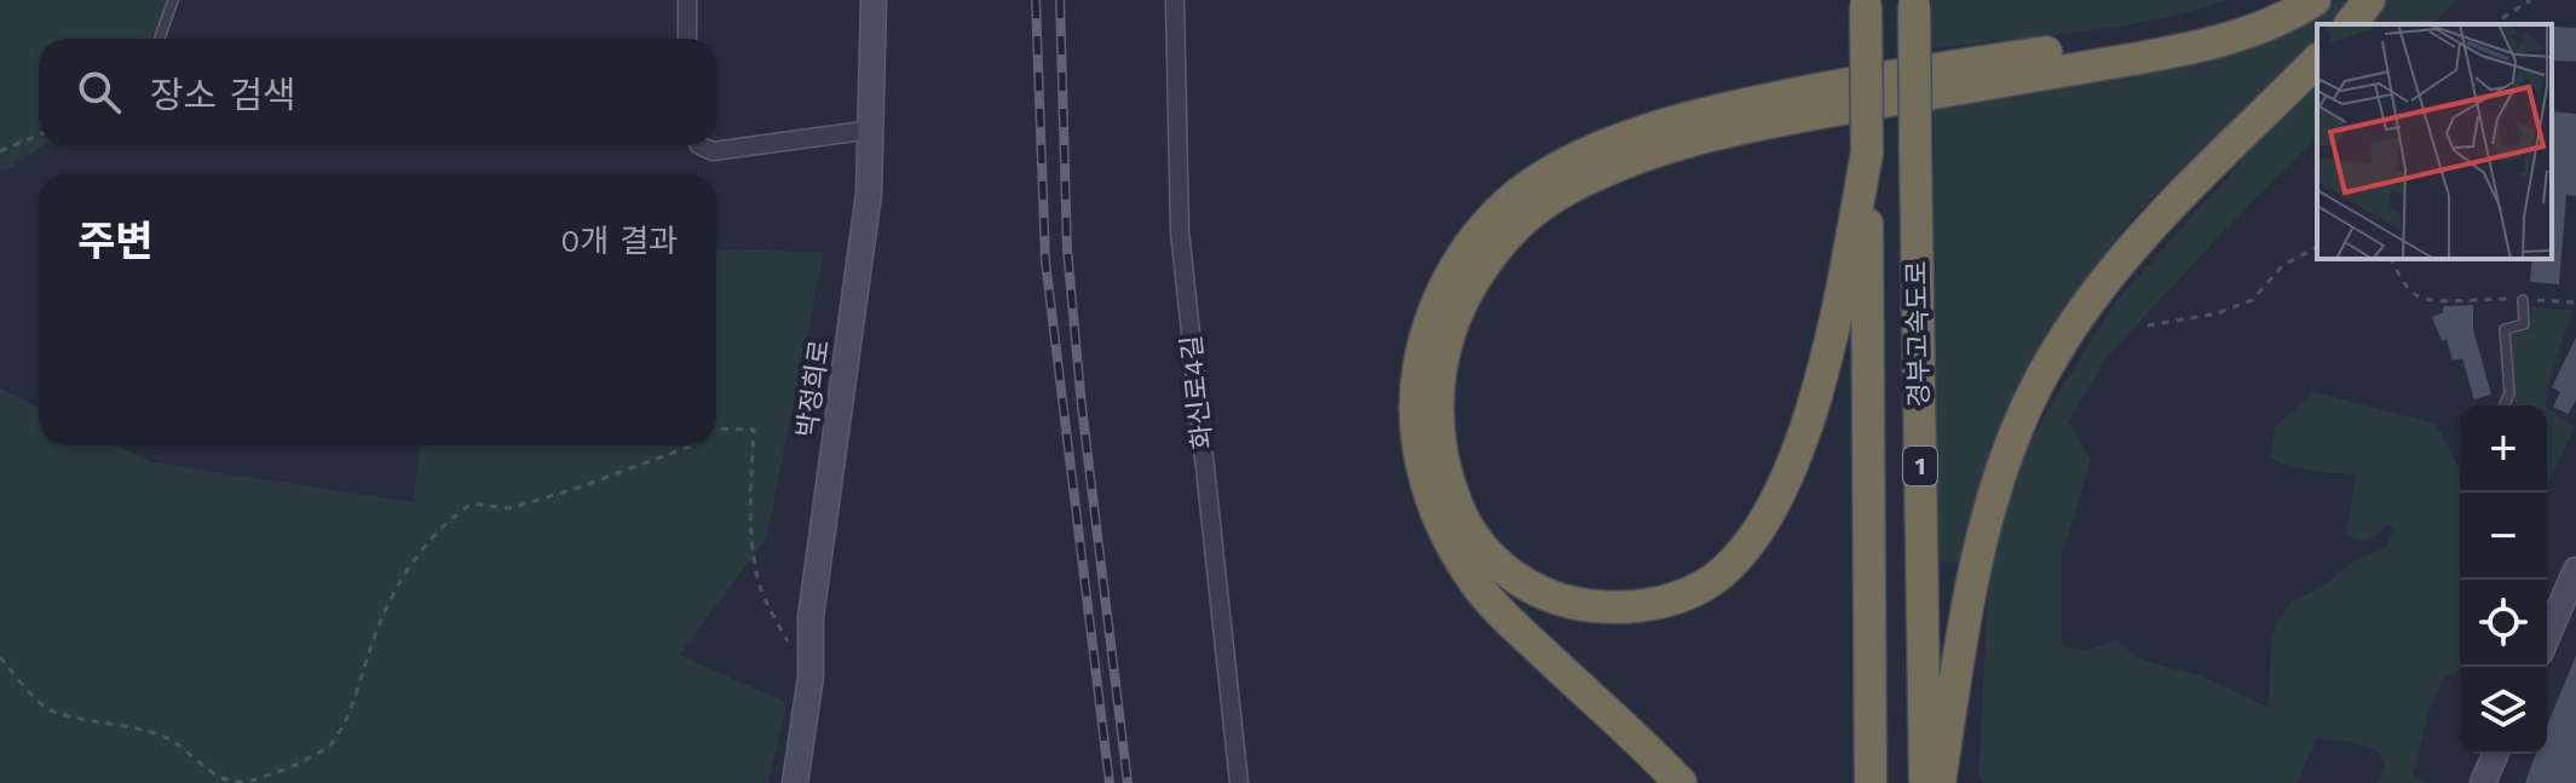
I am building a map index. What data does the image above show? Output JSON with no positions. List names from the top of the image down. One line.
{"streets":{"highway":["경부고속도로","1"],"street":["박정희로","화신로4길"]},"page":{"search":"장소 검색","heading":["주변","0개 결과"],"map_buttons":["+","−"]}}
